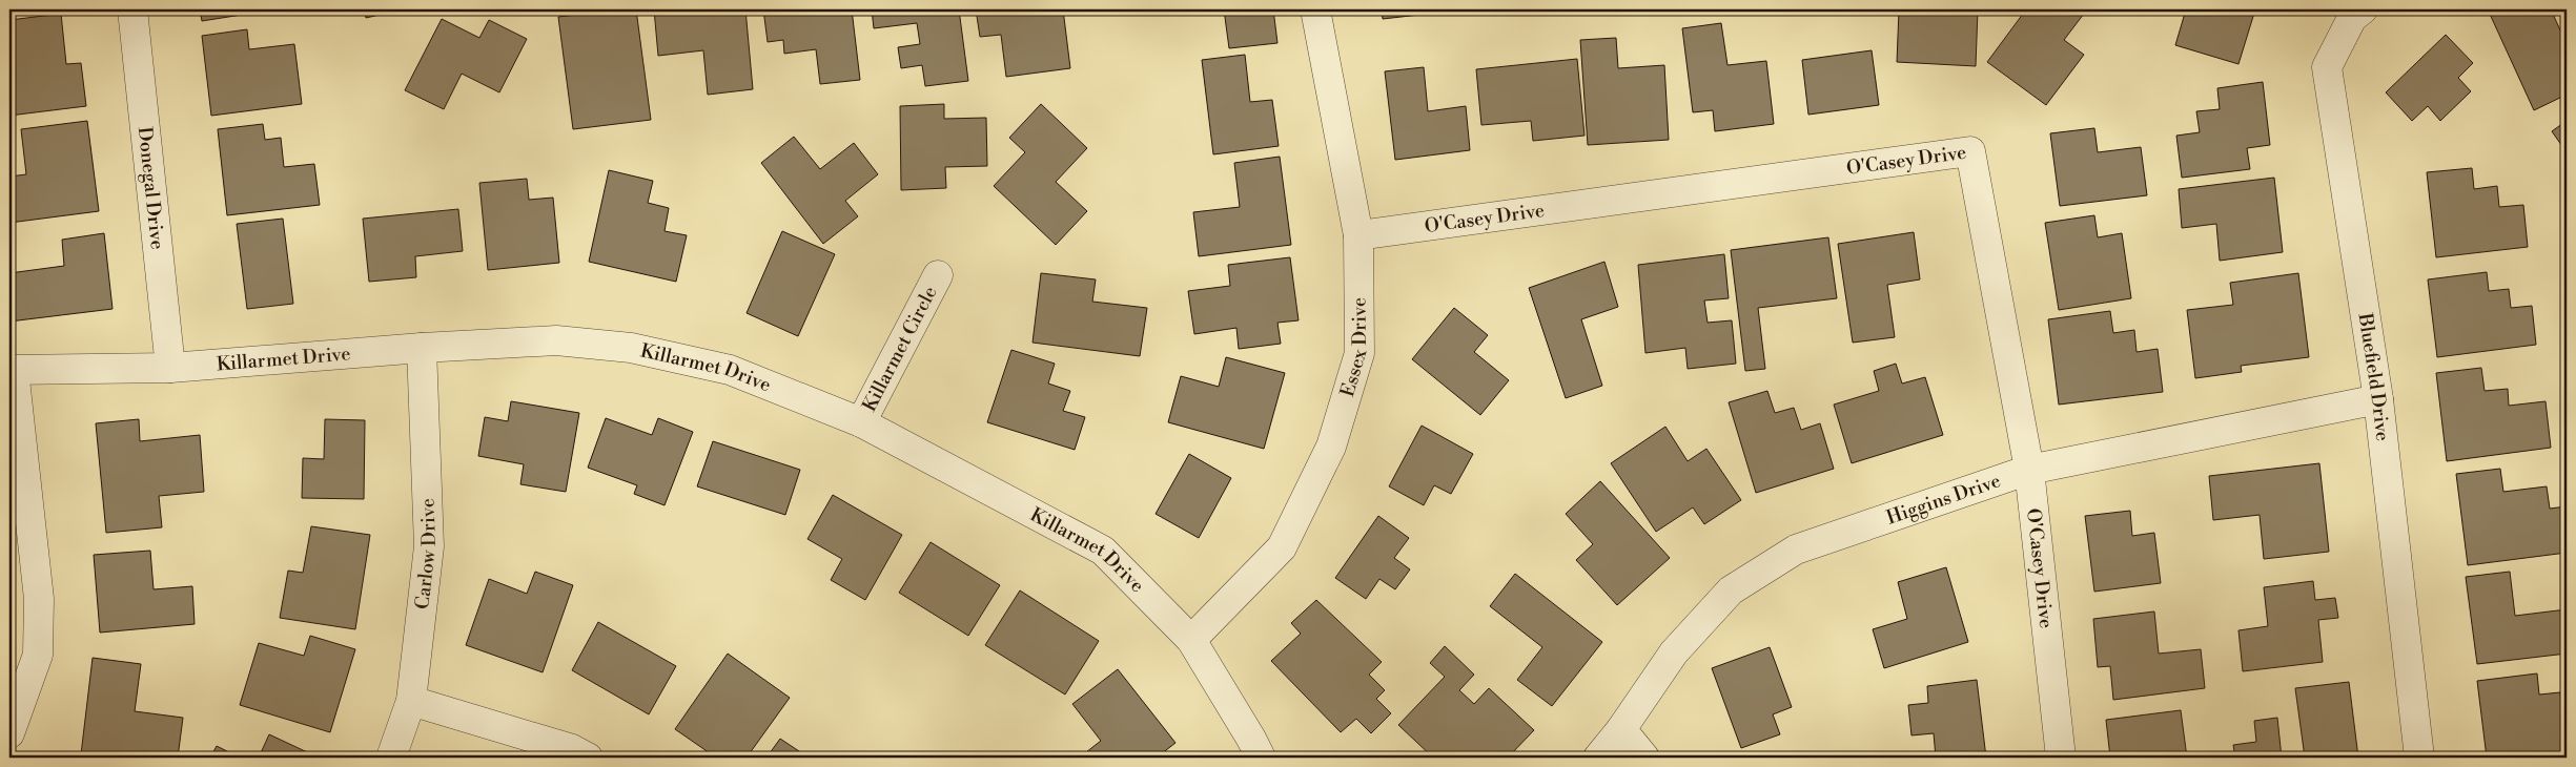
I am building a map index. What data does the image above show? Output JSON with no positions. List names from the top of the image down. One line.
{"streets":{"street":["O'Casey Drive","Donegal Drive","Essex Drive","Killarmet Circle","Killarmet Drive","Bluefield Drive","Higgins Drive","Carlow Drive"]},"crossings":[["O'Casey Drive","Essex Drive"],["O'Casey Drive","Higgins Drive"],["Donegal Drive","Killarmet Drive"],["Essex Drive","Killarmet Drive"],["Killarmet Circle","Killarmet Drive"],["Killarmet Drive","Carlow Drive"],["Bluefield Drive","Higgins Drive"]]}
